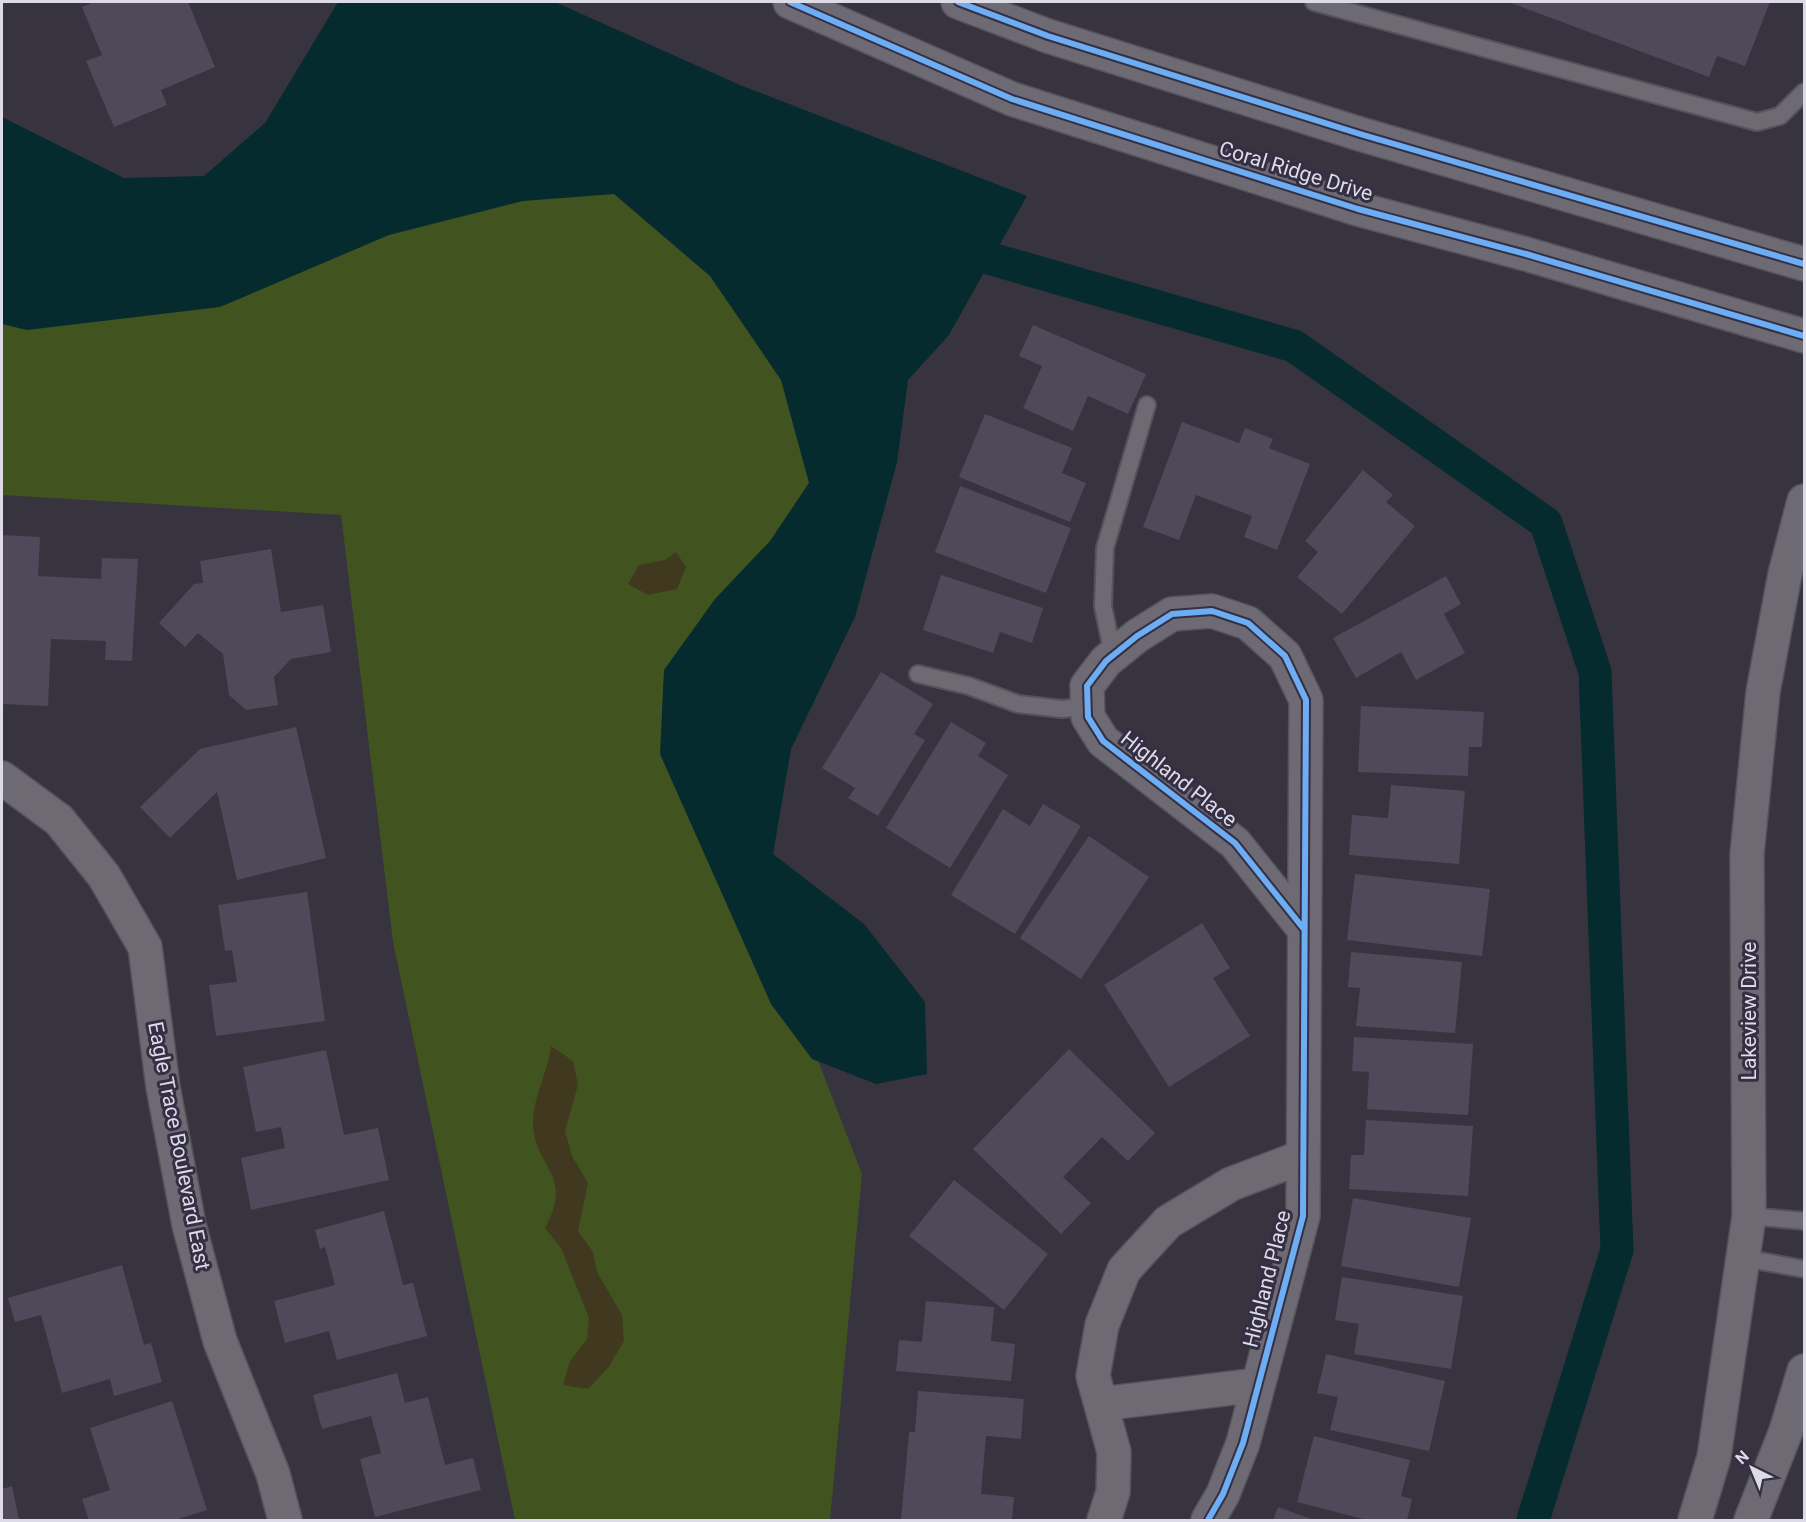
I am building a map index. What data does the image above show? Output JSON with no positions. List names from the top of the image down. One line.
{"streets":{"street":["Coral Ridge Drive","Highland Place","Lakeview Drive","Eagle Trace Boulevard East"]},"north":"top left"}
